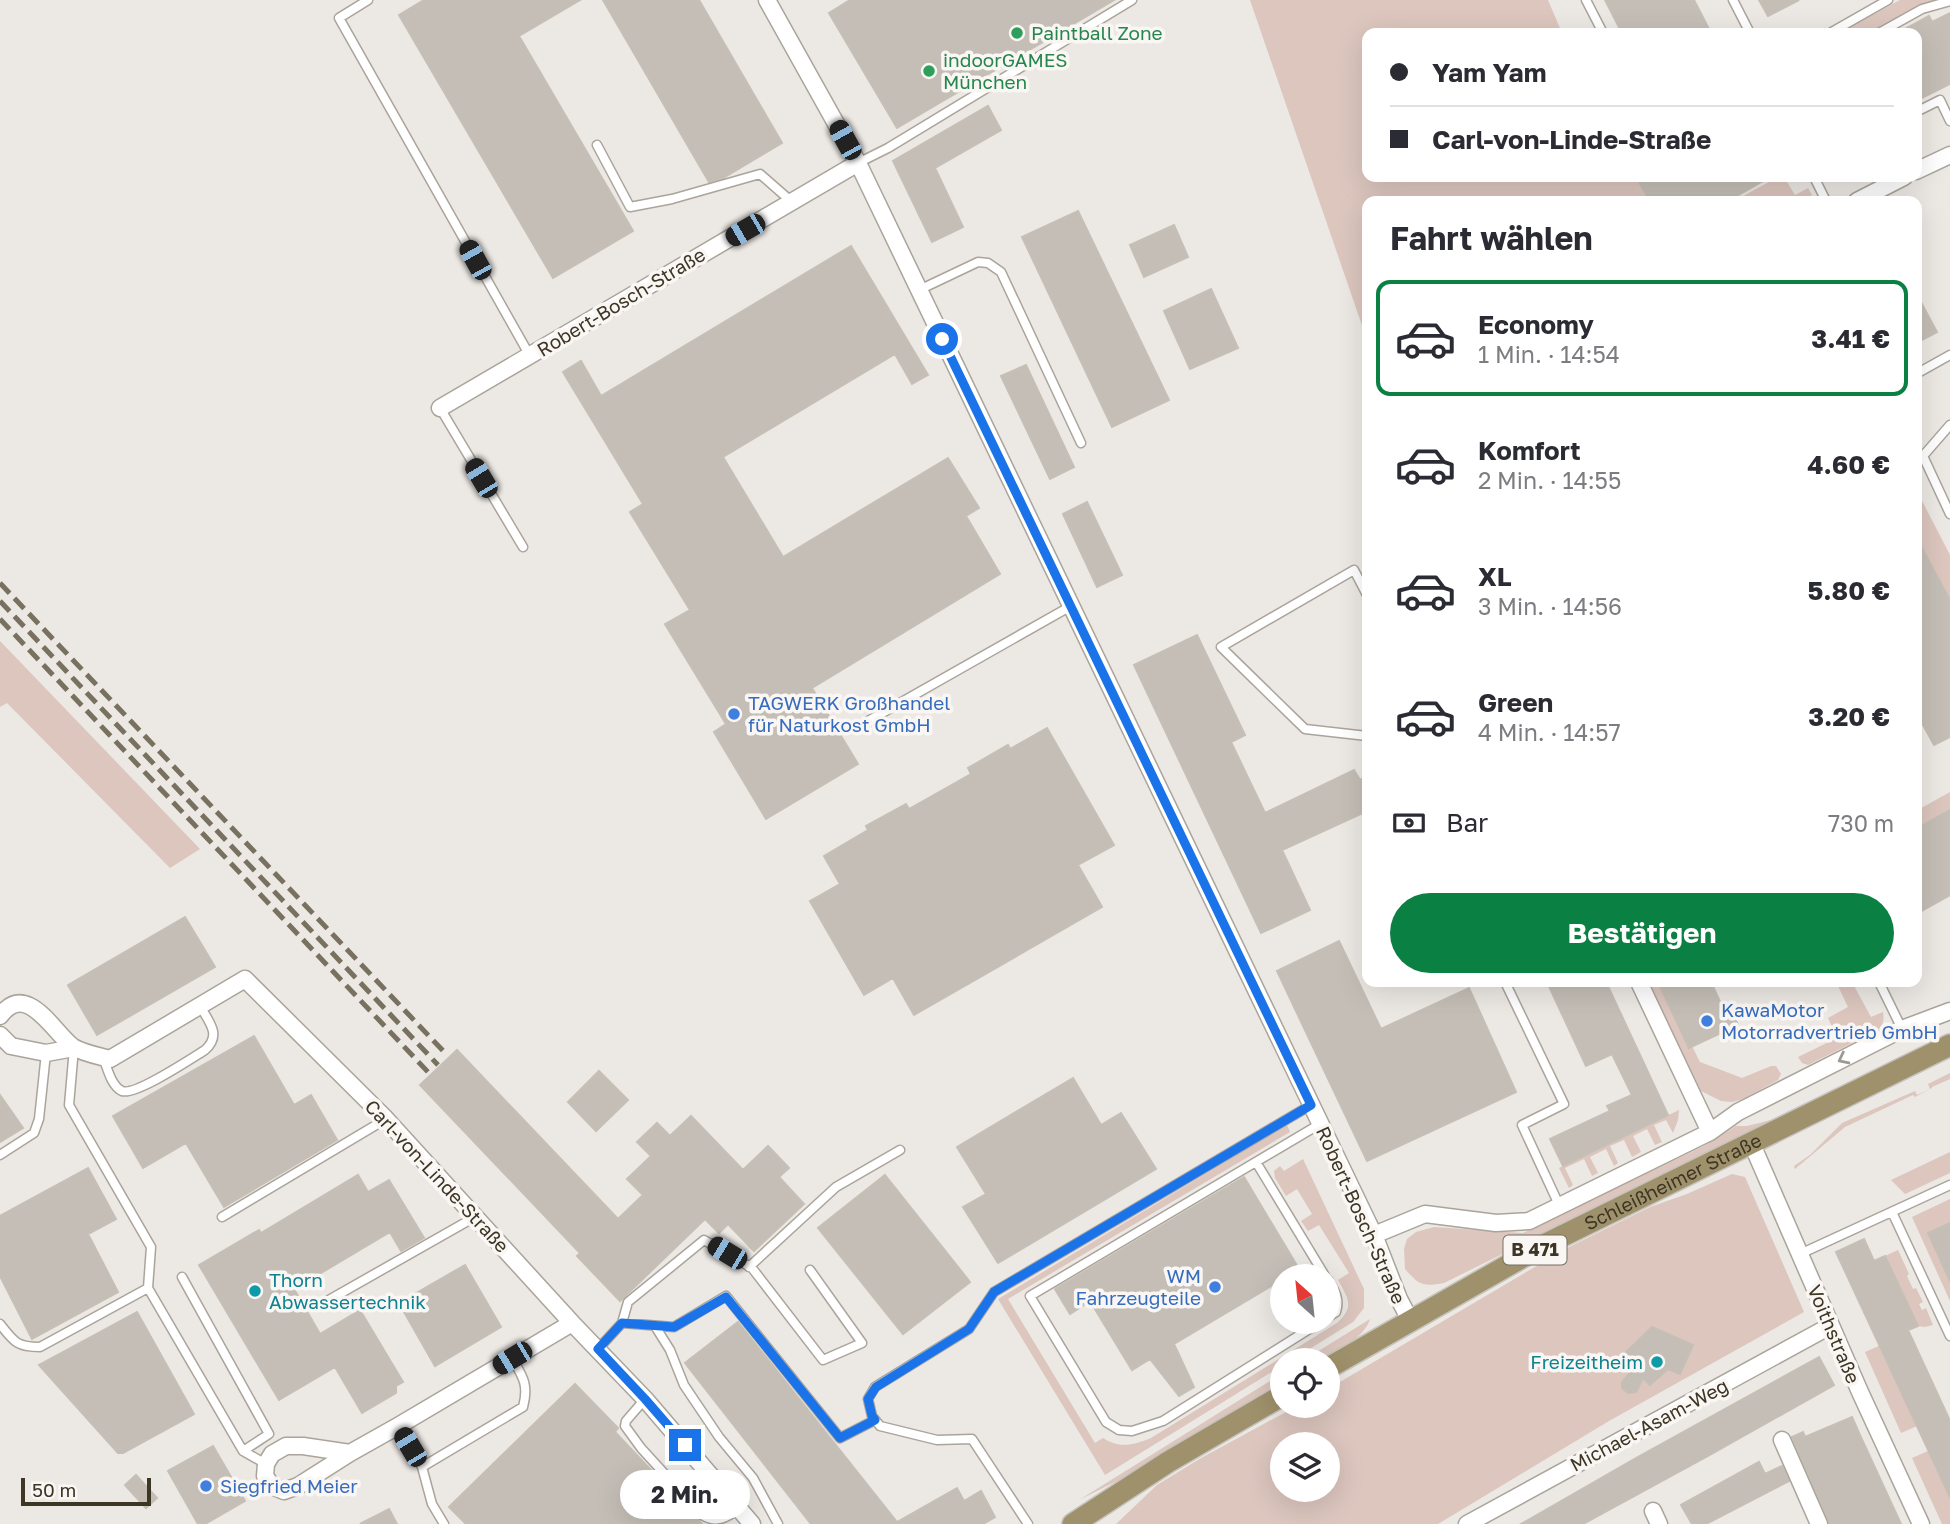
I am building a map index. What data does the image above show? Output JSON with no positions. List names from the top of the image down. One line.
{"streets":{"main road":["Schleißheimer Straße","B 471"],"street":["Robert-Bosch-Straße","Carl-von-Linde-Straße","Voithstraße","Michael-Asam-Weg"]},"crossings":[["Robert-Bosch-Straße","Schleißheimer Straße"],["Schleißheimer Straße","Voithstraße"],["Voithstraße","Michael-Asam-Weg"]],"places":["Paintball Zone","indoorGAMES München","TAGWERK Großhandel für Naturkost GmbH","KawaMotor Motorradvertrieb GmbH","WM Fahrzeugteile","Thorn Abwassertechnik","Freizeitheim","Siegfried Meier"],"scale_bar":"50 m","north":"top left","page":{"banner":["Yam Yam","Carl-von-Linde-Straße"],"heading":"Fahrt wählen","list":[{"name":"Economy","note":"1 Min. · 14:54","value":"3.41 €"},{"name":"Komfort","note":"2 Min. · 14:55","value":"4.60 €"},{"name":"XL","note":"3 Min. · 14:56","value":"5.80 €"},{"name":"Green","note":"4 Min. · 14:57","value":"3.20 €"}],"pay":["Bar","730 m"],"buttons":"Bestätigen","bubble":"2 Min.","scale":"50 m"}}
